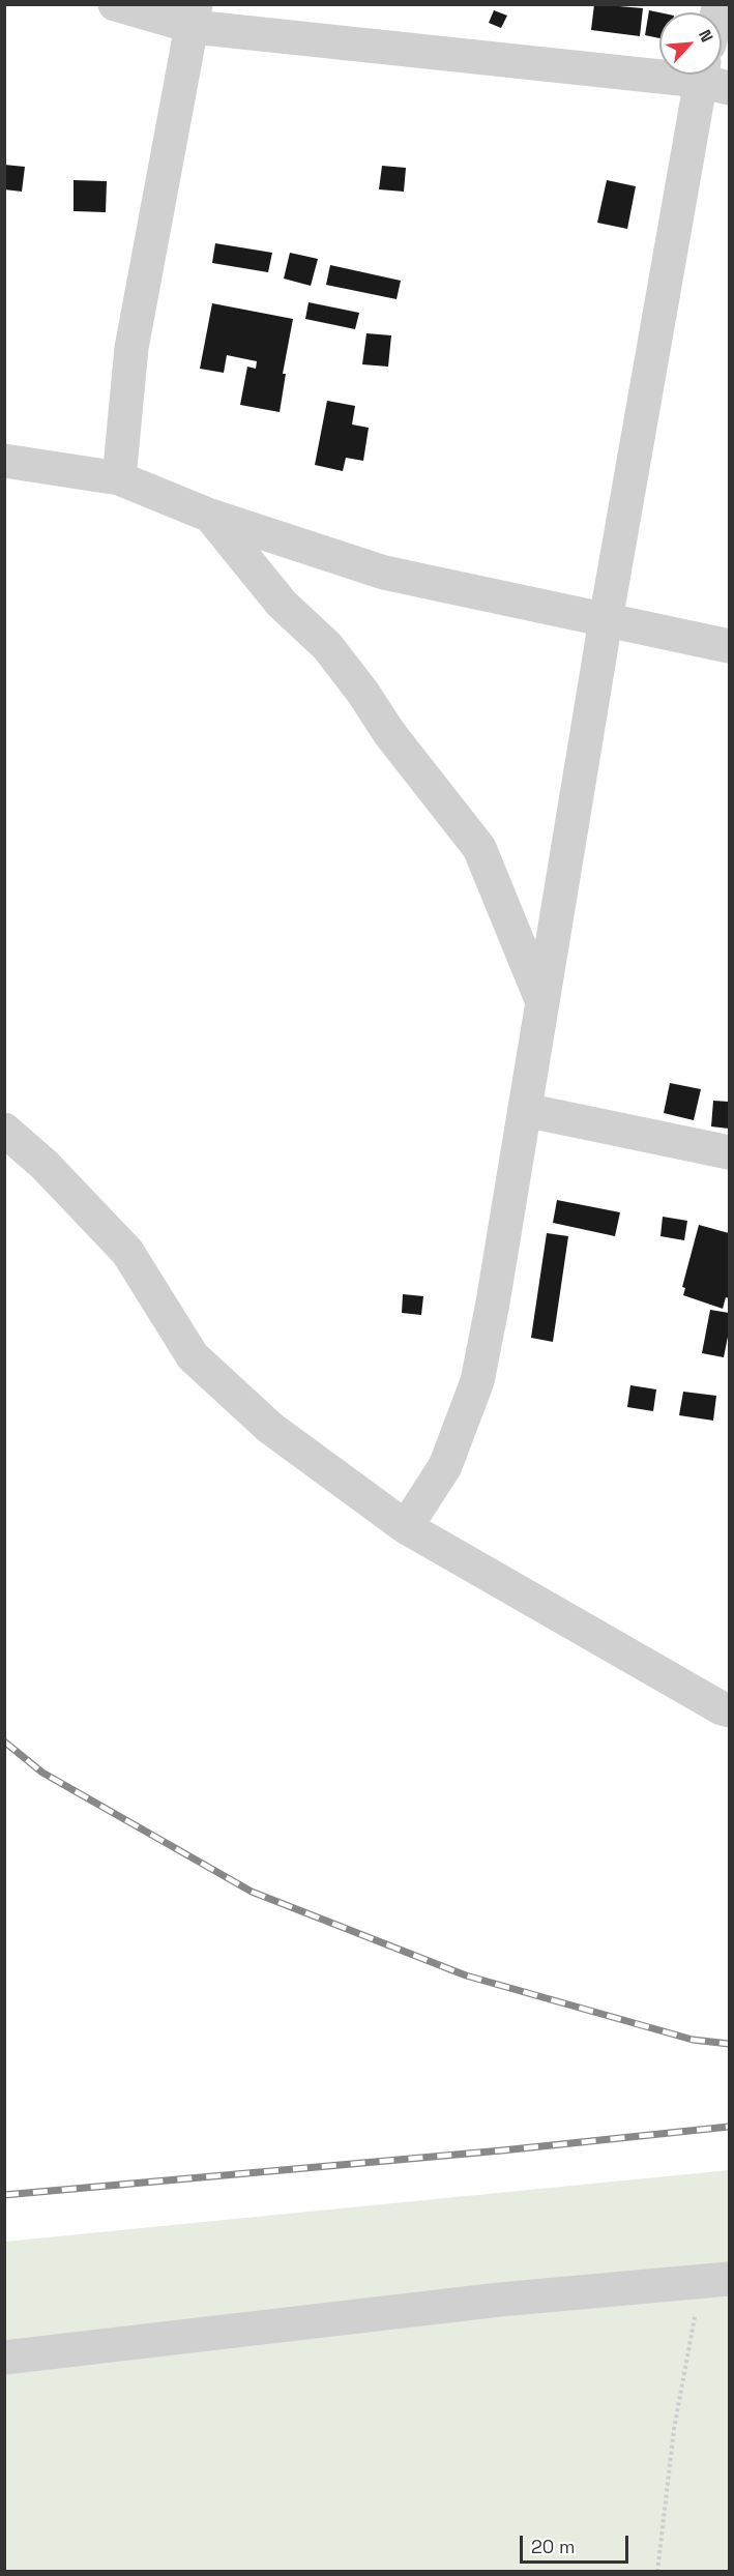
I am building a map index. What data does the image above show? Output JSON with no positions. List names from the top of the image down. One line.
{"scale_bar":"20 m","north":"top right"}
